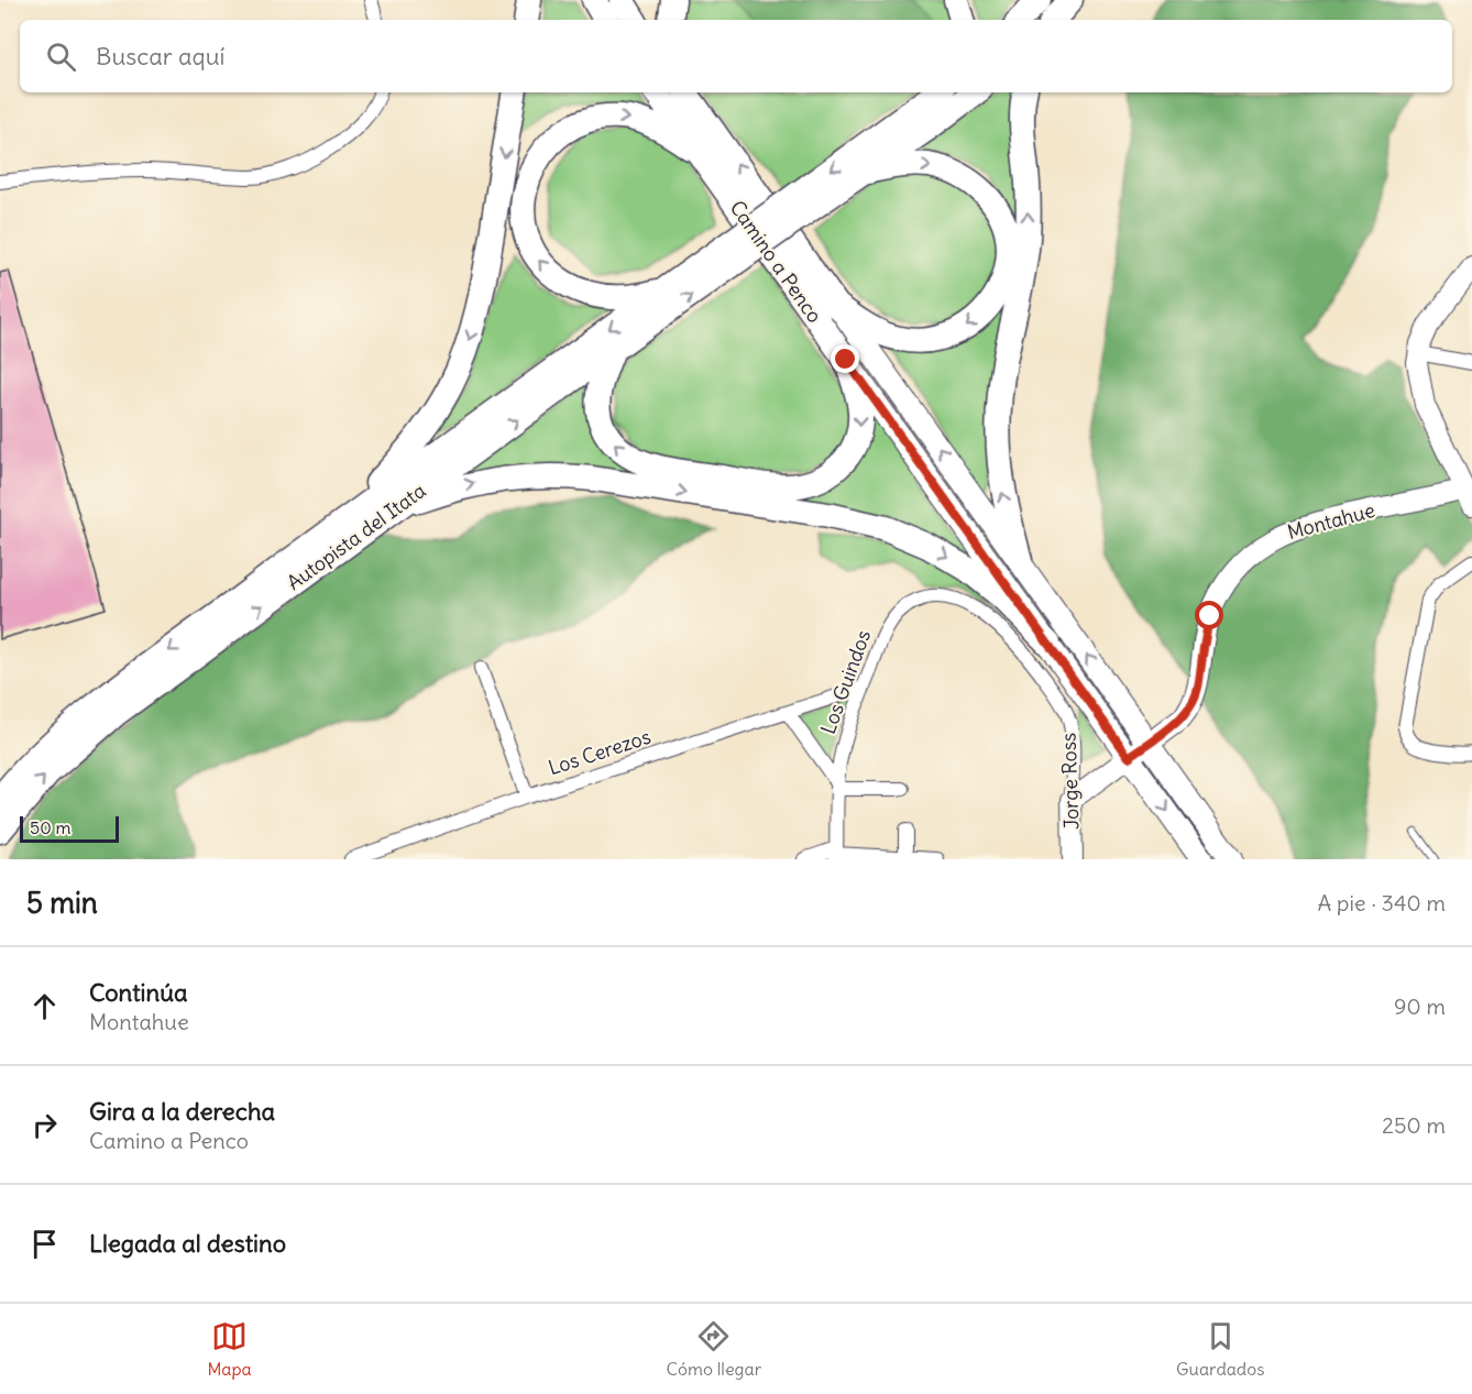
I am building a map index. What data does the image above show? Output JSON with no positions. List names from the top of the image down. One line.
{"streets":{"highway":["Camino a Penco","Autopista del Itata"],"street":["Montahue","Los Guindos","Los Cerezos","Jorge Ross"]},"crossings":[["Camino a Penco","Montahue"],["Montahue","Jorge Ross"],["Los Guindos","Los Cerezos"],["Los Guindos","Jorge Ross"]],"scale_bar":"50 m","page":{"search":"Buscar aquí","scale":"50 m","heading":["5 min","A pie · 340 m"],"list":[["Continúa","Montahue","90 m"],["Gira a la derecha","Camino a Penco","250 m"],"Llegada al destino"],"nav":["Mapa","Cómo llegar","Guardados"]}}
